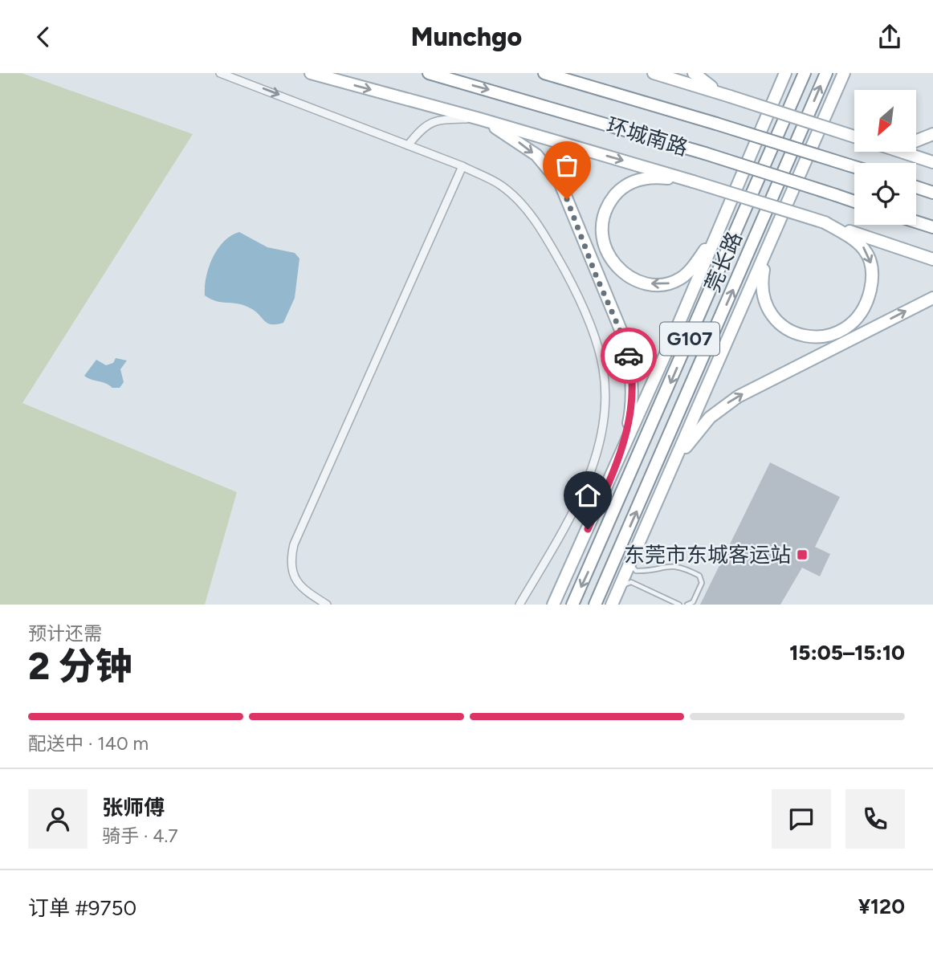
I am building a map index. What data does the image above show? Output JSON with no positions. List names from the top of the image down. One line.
{"streets":{"main road":["环城南路","莞长路","G107"]},"places":{"transit":["东莞市东城客运站"]},"north":"bottom left","page":{"header":"Munchgo","heading":["2 分钟","预计还需","15:05–15:10"],"panel":["张师傅","骑手 · 4.7","订单 #9750","¥120"],"bar":"配送中 · 140 m"}}
